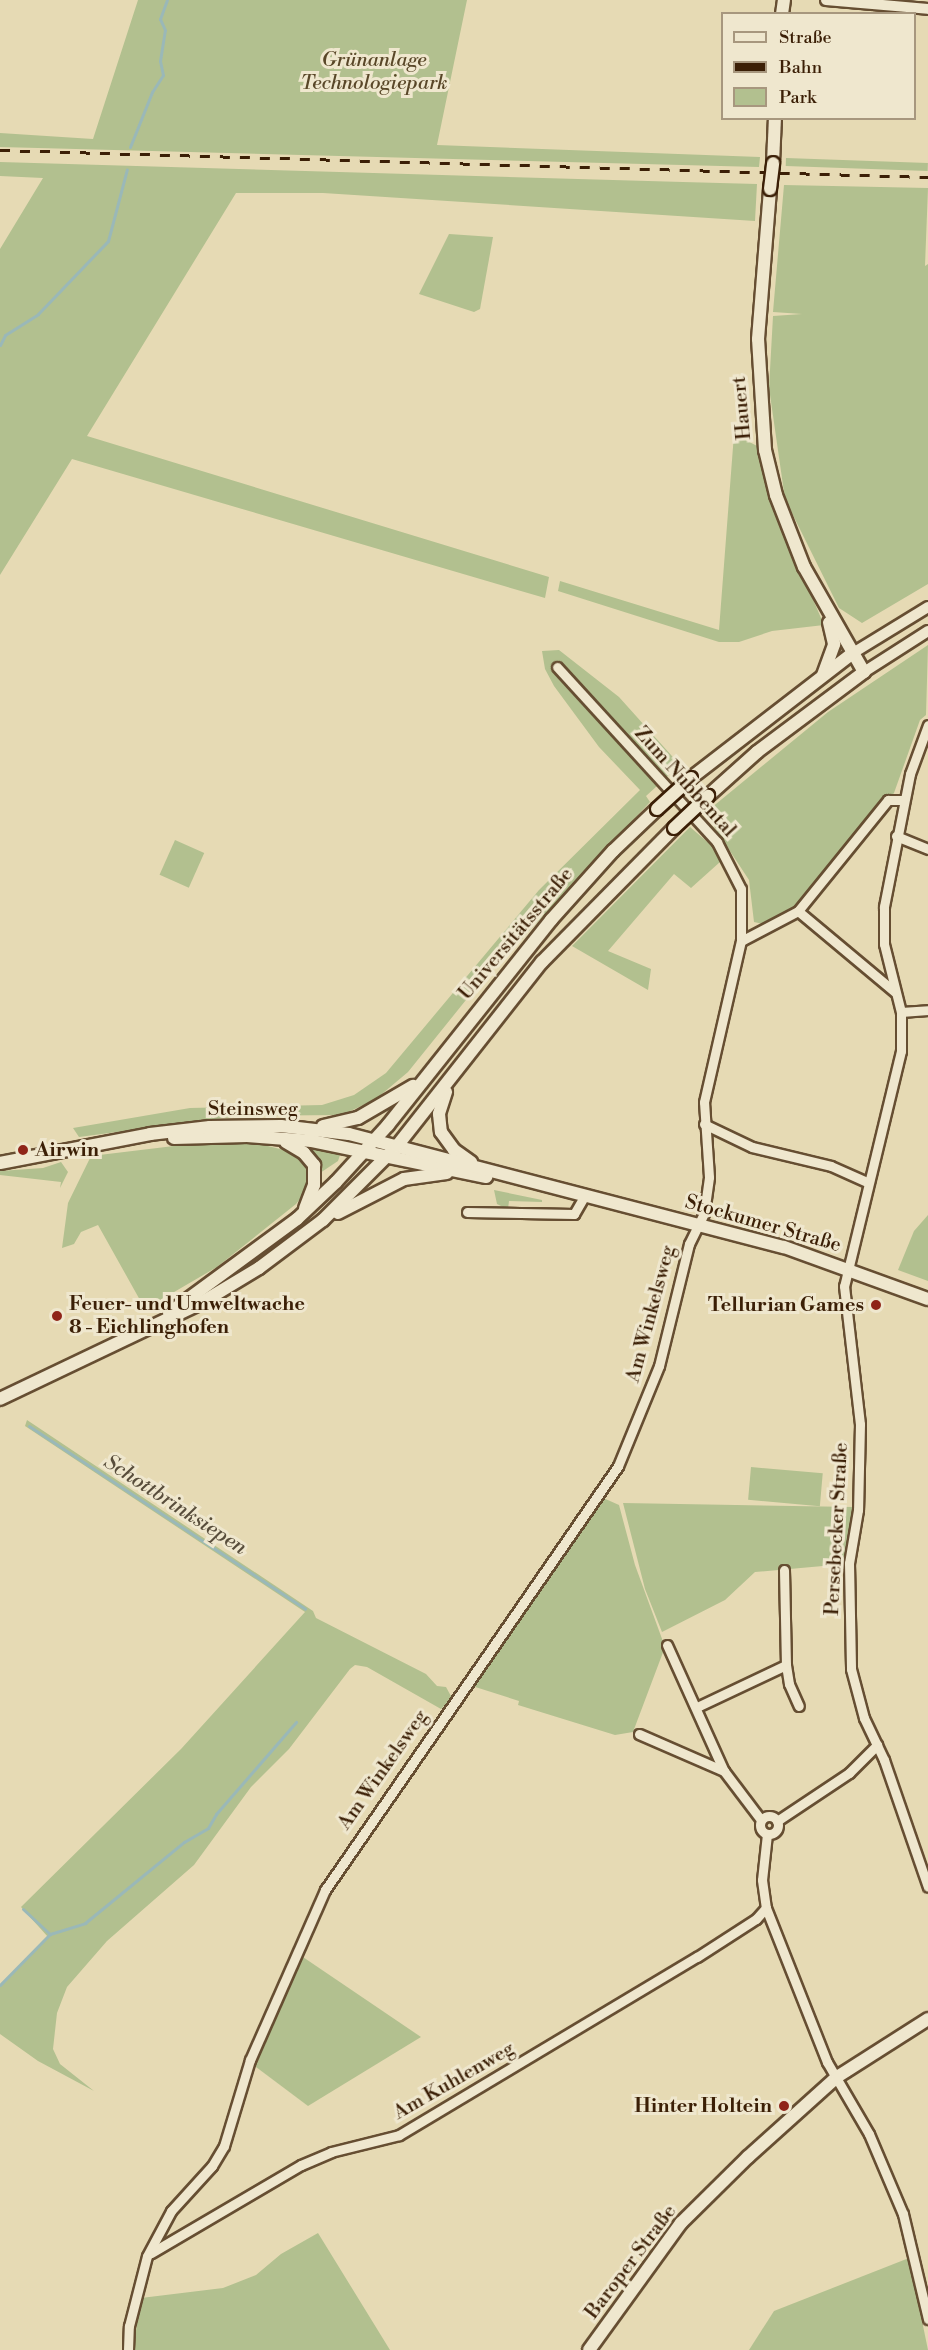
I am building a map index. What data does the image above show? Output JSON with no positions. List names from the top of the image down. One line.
{"streets":{"main road":["Hauert","Universitätsstraße","Steinsweg","Stockumer Straße","Baroper Straße"],"street":["Zum Nubbental","Am Winkelsweg","Persebecker Straße","Am Kuhlenweg"]},"crossings":[["Hauert","Universitätsstraße"],["Zum Nubbental","Stockumer Straße"],["Zum Nubbental","Am Winkelsweg"],["Universitätsstraße","Steinsweg"],["Universitätsstraße","Stockumer Straße"],["Steinsweg","Stockumer Straße"],["Stockumer Straße","Am Winkelsweg"],["Stockumer Straße","Persebecker Straße"],["Am Winkelsweg","Am Kuhlenweg"]],"water":["Schottbrinksiepen"],"parks":["Grünanlage Technologiepark"],"places":["Airwin","Tellurian Games","Feuer- und Umweltwache 8 - Eichlinghofen","Hinter Holtein"],"legend":["Straße","Bahn","Park"]}
